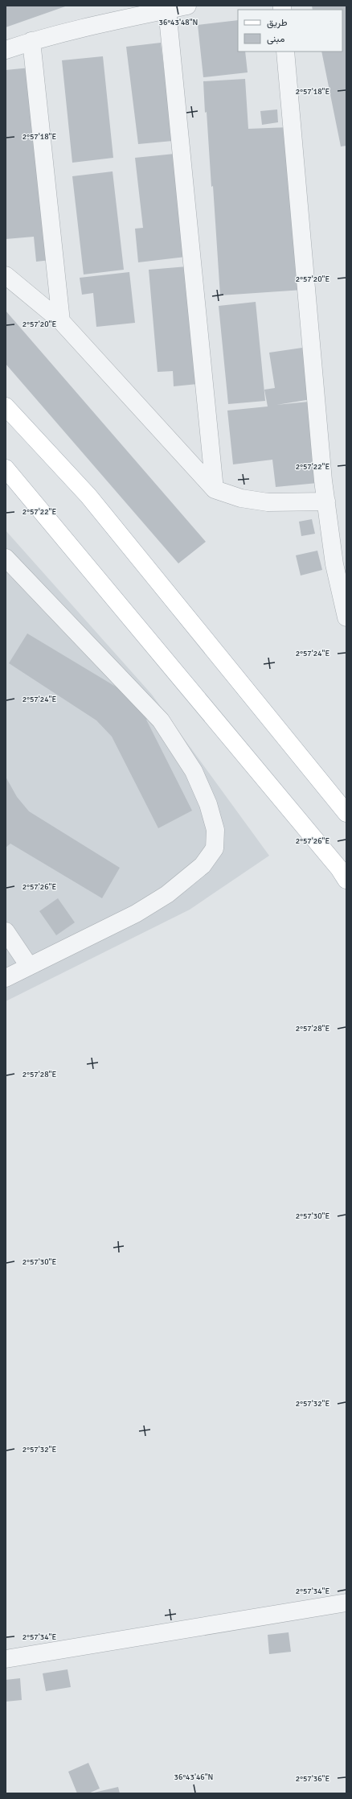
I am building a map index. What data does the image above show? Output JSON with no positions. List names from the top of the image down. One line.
{"legend":["طريق","مبنى"],"coordinates":["36°43'48\"N","2°57'18\"E","2°57'20\"E","2°57'22\"E","2°57'24\"E","2°57'26\"E","2°57'28\"E","2°57'30\"E","2°57'32\"E","2°57'34\"E","36°43'46\"N","2°57'36\"E"]}
